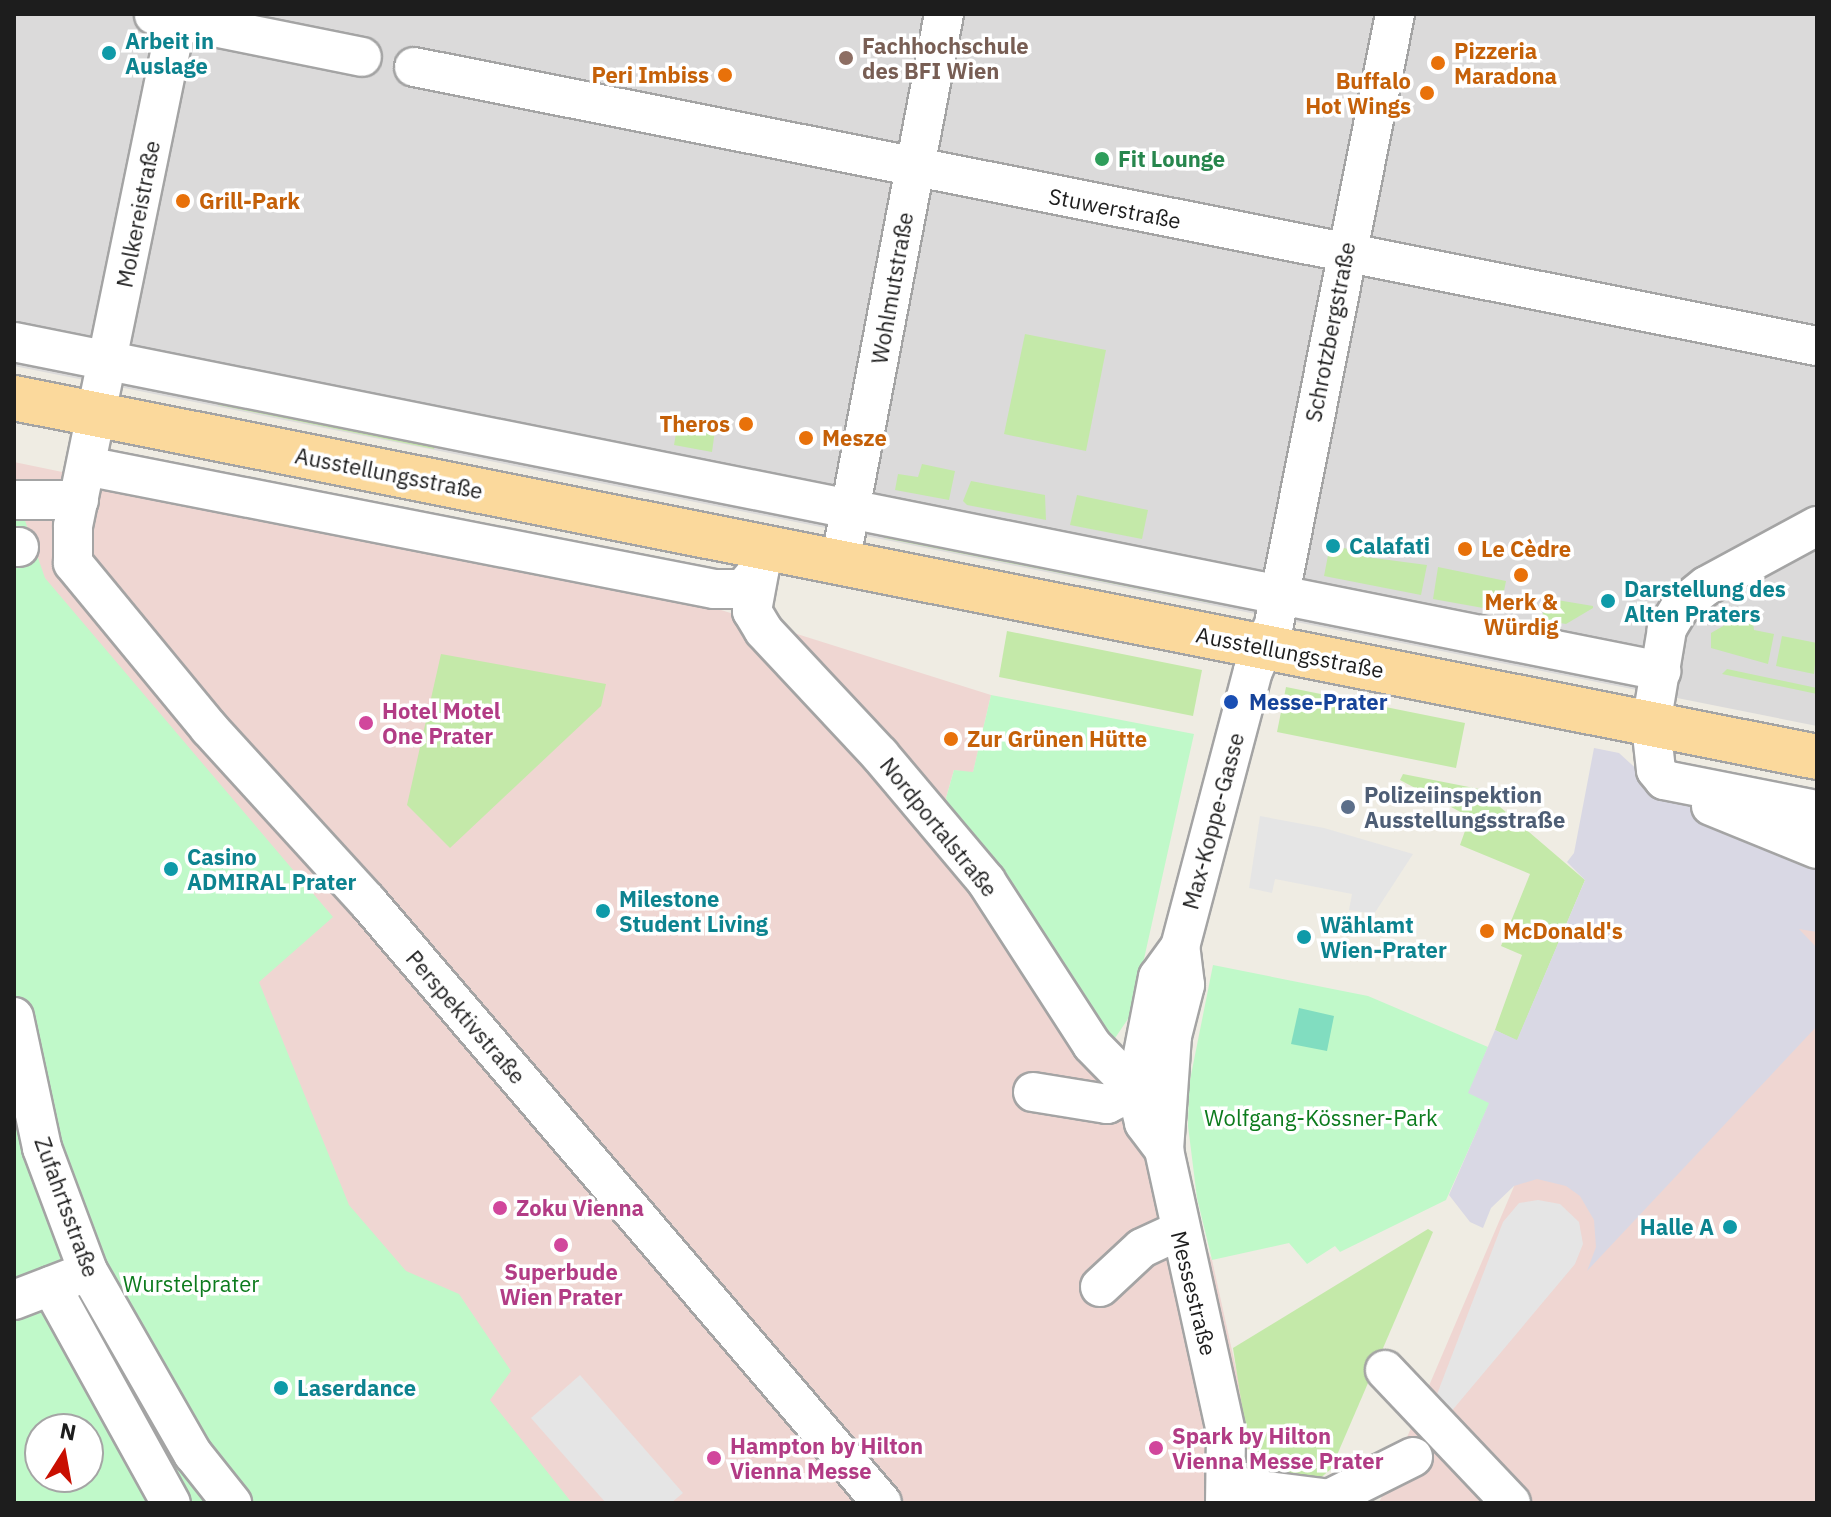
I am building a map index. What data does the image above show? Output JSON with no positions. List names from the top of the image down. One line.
{"streets":{"main road":["Ausstellungsstraße"],"street":["Stuwerstraße","Molkereistraße","Wohlmutstraße","Schrotzbergstraße","Max-Koppe-Gasse","Nordportalstraße","Perspektivstraße","Zufahrtsstraße","Messestraße"]},"crossings":[["Stuwerstraße","Wohlmutstraße"],["Stuwerstraße","Schrotzbergstraße"],["Molkereistraße","Ausstellungsstraße"],["Molkereistraße","Perspektivstraße"],["Wohlmutstraße","Ausstellungsstraße"],["Schrotzbergstraße","Ausstellungsstraße"],["Schrotzbergstraße","Max-Koppe-Gasse"],["Ausstellungsstraße","Max-Koppe-Gasse"],["Ausstellungsstraße","Nordportalstraße"],["Ausstellungsstraße","Perspektivstraße"],["Max-Koppe-Gasse","Nordportalstraße"],["Max-Koppe-Gasse","Messestraße"],["Nordportalstraße","Messestraße"]],"parks":["Wolfgang-Kössner-Park","Wurstelprater"],"places":["Arbeit in Auslage","Fachhochschule des BFI Wien","Pizzeria Maradona","Peri Imbiss","Buffalo Hot Wings","Fit Lounge","Grill-Park","Theros","Mesze","Calafati","Le Cèdre","Merk & Würdig","Darstellung des Alten Praters","Messe-Prater","Hotel Motel One Prater","Zur Grünen Hütte","Polizeiinspektion Ausstellungsstraße","Casino ADMIRAL Prater","Milestone Student Living","McDonald's","Wählamt Wien-Prater","Zoku Vienna","Halle A","Superbude Wien Prater","Laserdance","Spark by Hilton Vienna Messe Prater","Hampton by Hilton Vienna Messe"],"north":"top"}
